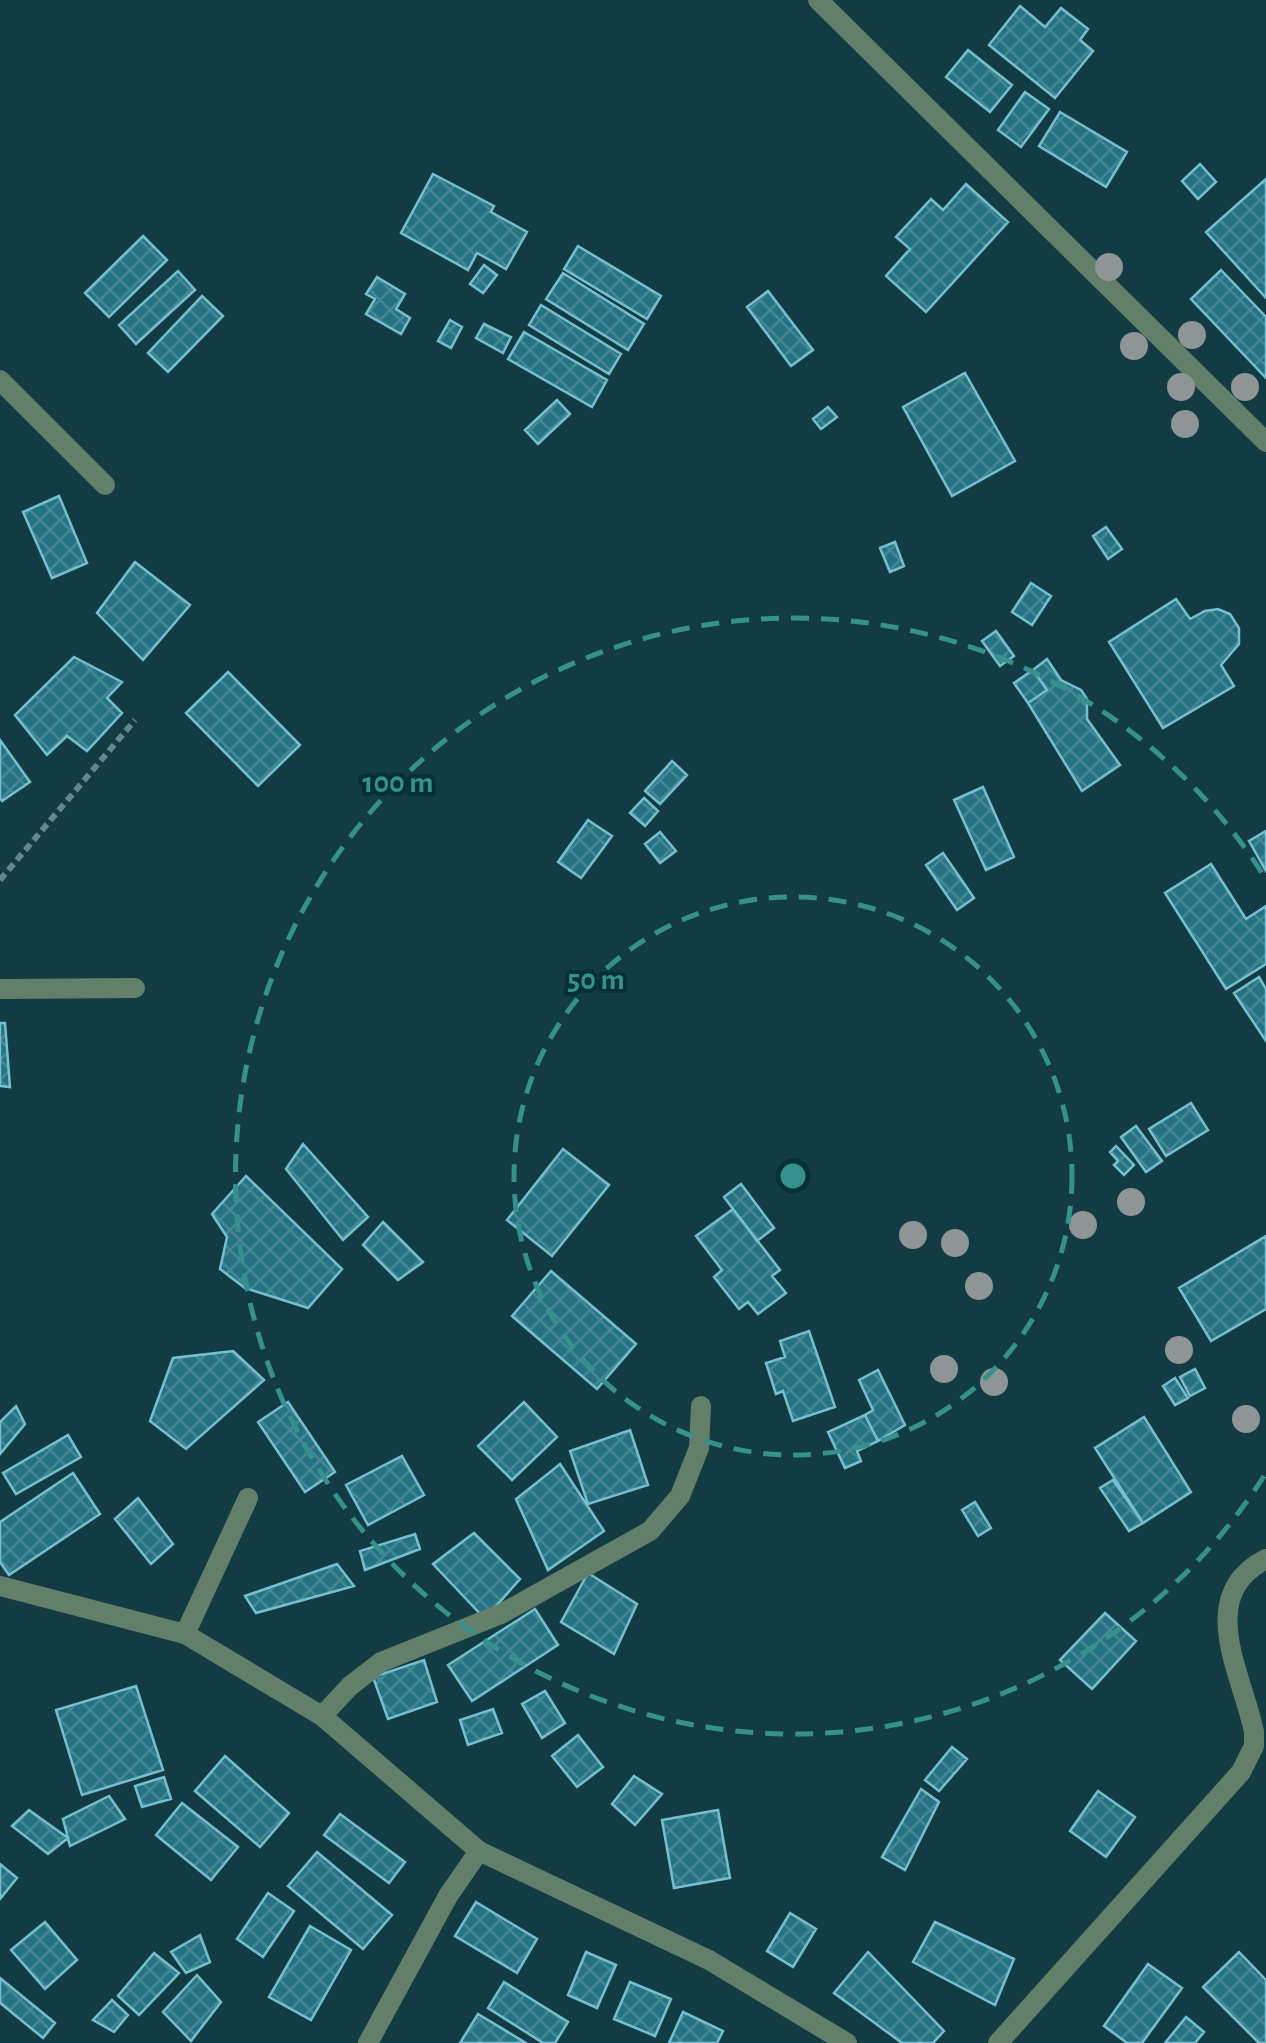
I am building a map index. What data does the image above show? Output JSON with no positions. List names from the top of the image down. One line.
{"rings":["100 m","50 m"]}
